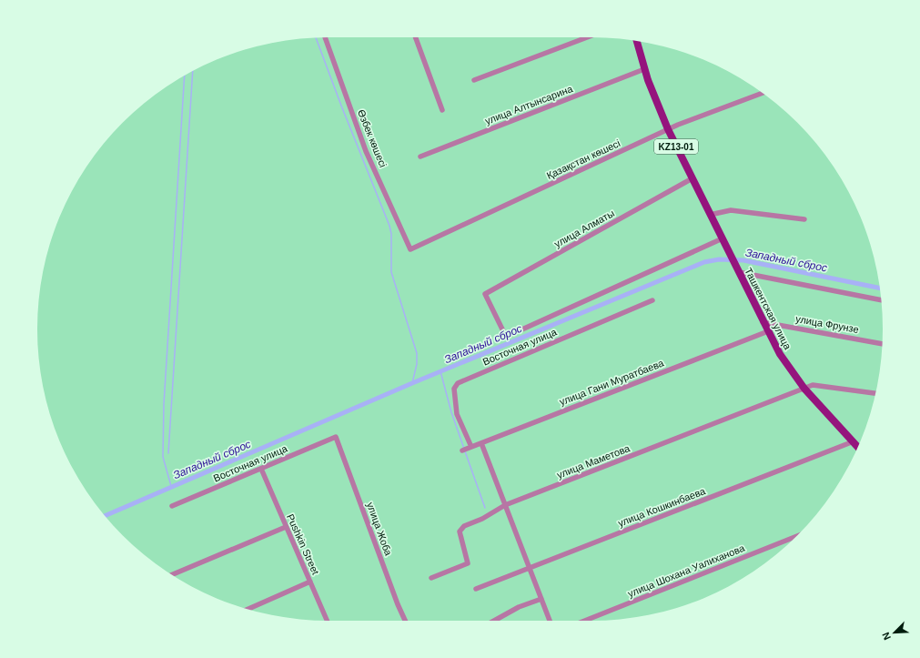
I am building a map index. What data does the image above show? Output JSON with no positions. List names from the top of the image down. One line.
{"streets":{"main road":["KZ13-01","Ташкентская улица"],"street":["улица Алтынсарина","Өзбек көшесі","Қазақстан көшесі","улица Алматы","улица Фрунзе","Восточная улица","улица Гани Муратбаева","улица Маметова","улица Кошкинбаева","улица Жоба","Pushkin Street","улица Шохана Уалиханова"]},"crossings":[["улица Алтынсарина","Ташкентская улица"],["Өзбек көшесі","Қазақстан көшесі"],["Қазақстан көшесі","Ташкентская улица"],["улица Алматы","Ташкентская улица"],["улица Алматы","Восточная улица"],["Ташкентская улица","улица Фрунзе"],["Ташкентская улица","Восточная улица"],["Ташкентская улица","улица Гани Муратбаева"],["Ташкентская улица","улица Маметова"],["Ташкентская улица","улица Кошкинбаева"],["Восточная улица","улица Гани Муратбаева"],["Восточная улица","улица Жоба"],["Восточная улица","Pushkin Street"]],"water":["Западный сброс"],"north":"bottom left"}
